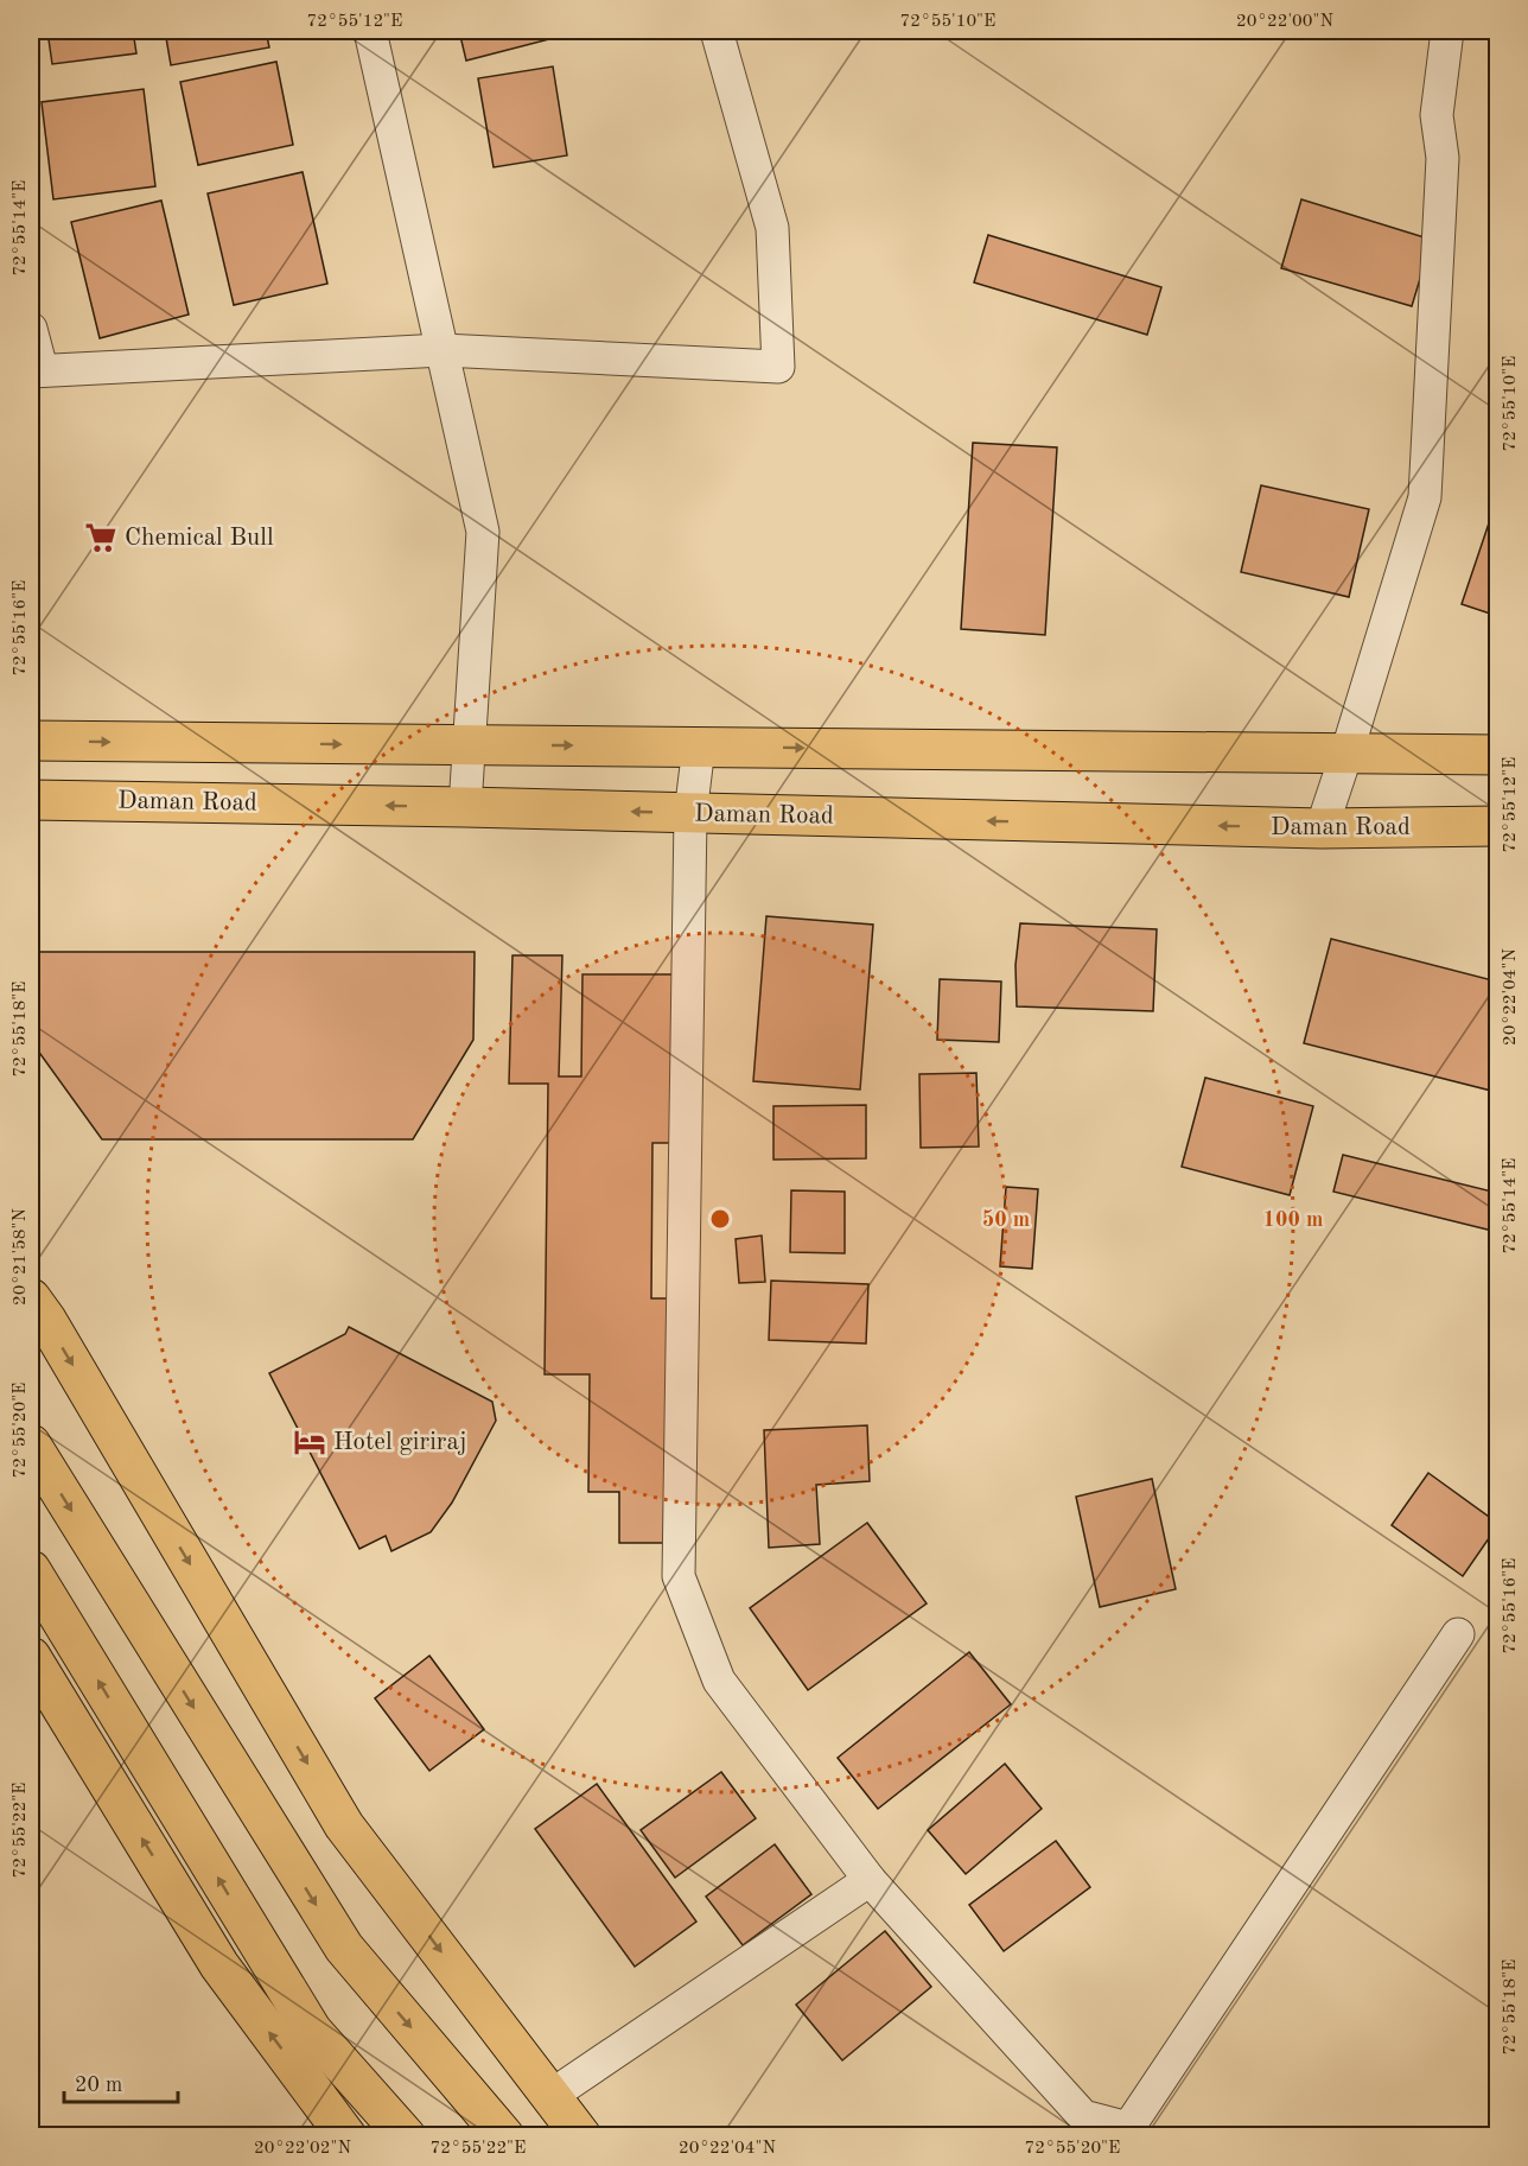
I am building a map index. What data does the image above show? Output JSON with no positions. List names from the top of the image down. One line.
{"streets":{"main road":["Daman Road"]},"places":{"supermarket":["Chemical Bull"],"hotel":["Hotel giriraj"]},"scale_bar":"20 m","coordinates":["72°55'12\"E","72°55'10\"E","20°22'00\"N","72°55'14\"E","72°55'16\"E","20°22'04\"N","72°55'18\"E","20°21'58\"N","72°55'20\"E","72°55'22\"E","20°22'02\"N"],"rings":["50 m","100 m"]}
